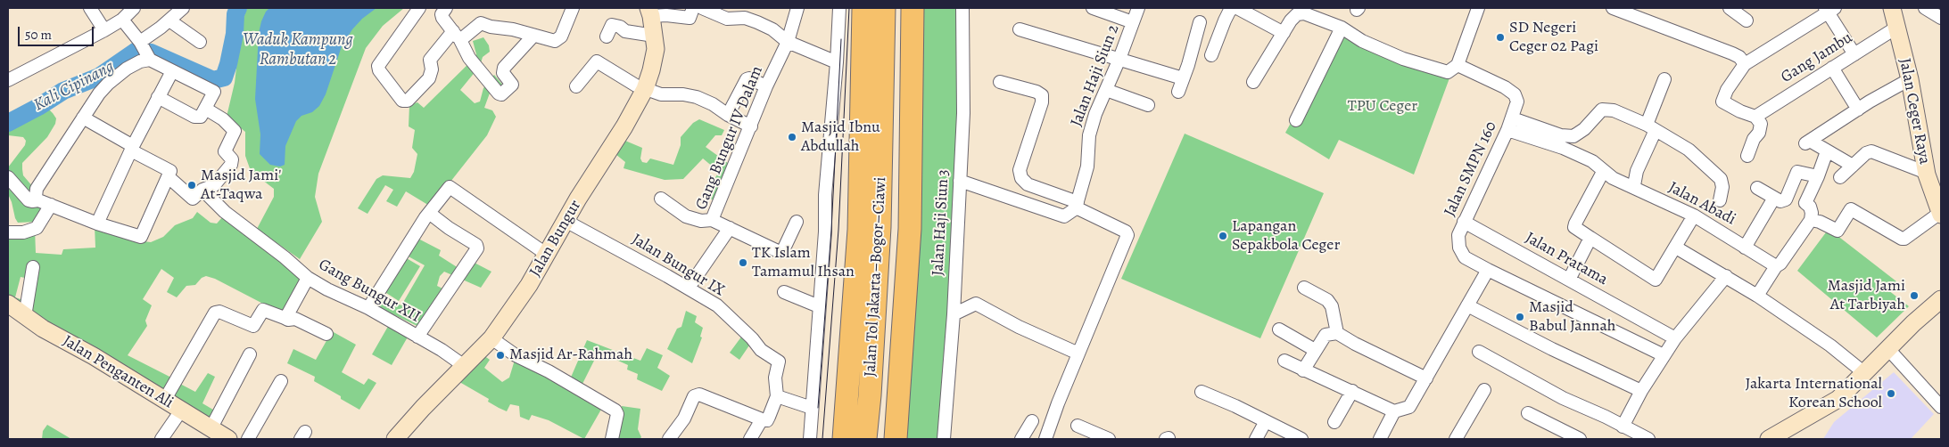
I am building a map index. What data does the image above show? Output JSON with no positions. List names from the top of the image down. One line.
{"streets":{"highway":["Jalan Tol Jakarta–Bogor–Ciawi"],"street":["Gang Jambu","Jalan Haji Siun 2","Jalan Ceger Raya","Gang Bungur IV Dalam","Jalan SMPN 160","Jalan Abadi","Jalan Haji Siun 3","Jalan Bungur","Jalan Pratama","Jalan Bungur IX","Gang Bungur XII","Jalan Penganten Ali"]},"crossings":[["Gang Jambu","Jalan Ceger Raya"],["Jalan SMPN 160","Jalan Abadi"],["Jalan SMPN 160","Jalan Pratama"],["Jalan Bungur","Jalan Bungur IX"],["Jalan Bungur","Gang Bungur XII"]],"water":["Waduk Kampung Rambutan 2","Kali Cipinang"],"parks":["TPU Ceger"],"places":["SD Negeri Ceger 02 Pagi","Masjid Ibnu Abdullah","Masjid Jami' At-Taqwa","Lapangan Sepakbola Ceger","TK Islam Tamamul Ihsan","Masjid Jami At Tarbiyah","Masjid Babul Jannah","Masjid Ar-Rahmah","Jakarta International Korean School"],"scale_bar":"50 m"}
